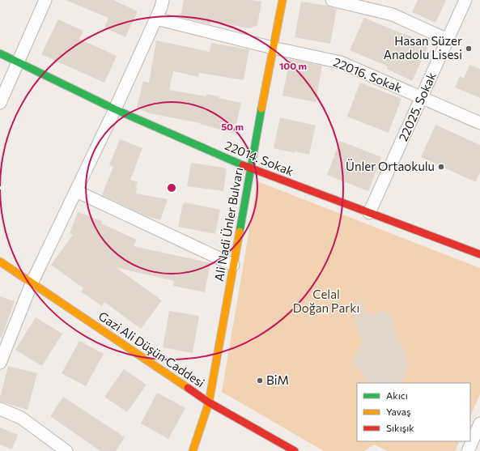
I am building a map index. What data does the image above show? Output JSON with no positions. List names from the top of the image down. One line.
{"streets":{"street":["22016. Sokak","22025. Sokak","22014. Sokak","Ali Nadi Ünler Bulvarı","Gazi Ali Düşün Caddesi"]},"crossings":[["22016. Sokak","22025. Sokak"],["22016. Sokak","Ali Nadi Ünler Bulvarı"],["22025. Sokak","22014. Sokak"],["22014. Sokak","Ali Nadi Ünler Bulvarı"],["Ali Nadi Ünler Bulvarı","Gazi Ali Düşün Caddesi"]],"parks":["Celal Doğan Parkı"],"places":["Hasan Süzer Anadolu Lisesi","Ünler Ortaokulu","BiM"],"legend":["Akıcı","Yavaş","Sıkışık"],"rings":["100 m","50 m"]}
